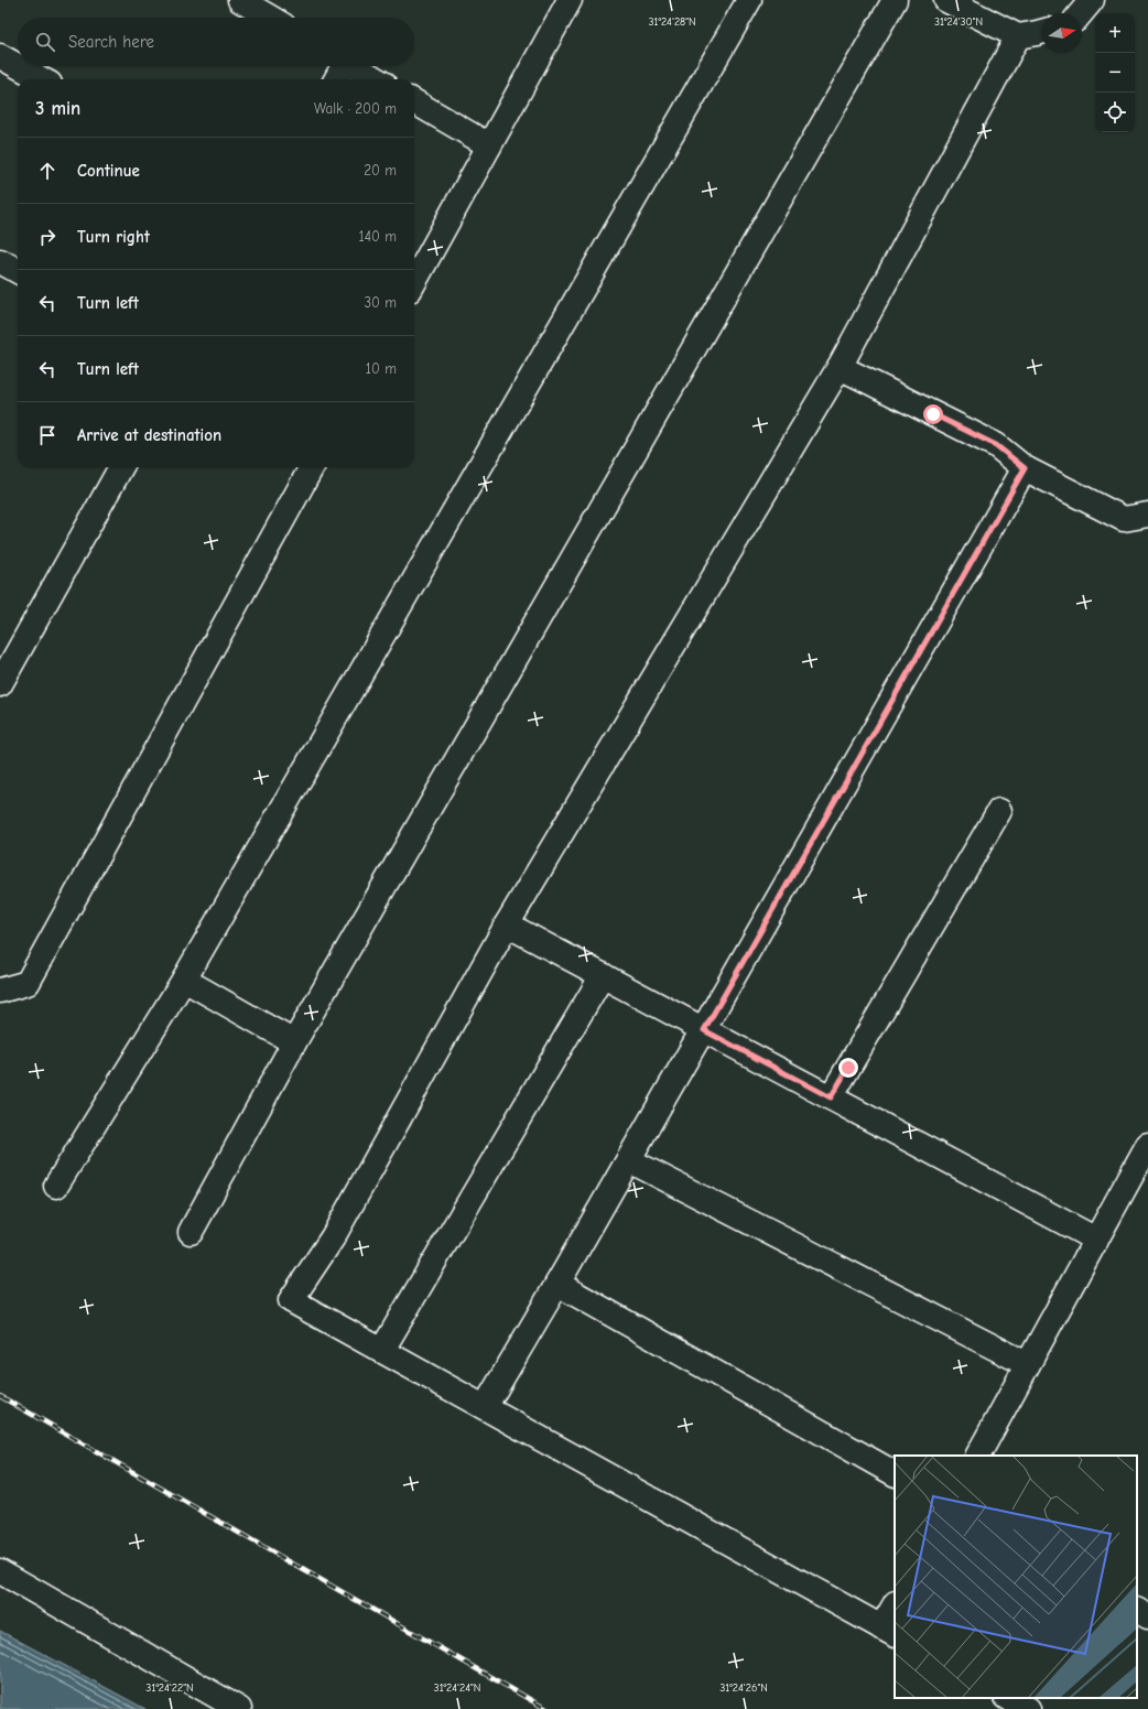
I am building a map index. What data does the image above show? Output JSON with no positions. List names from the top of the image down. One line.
{"north":"right","page":{"map_buttons":["+","−"],"search":"Search here","heading":["3 min","Walk · 200 m"],"list":[["Continue","20 m"],["Turn right","140 m"],["Turn left","30 m"],["Turn left","10 m"],"Arrive at destination"]},"coordinates":["31°24'28\"N","31°24'30\"N","31°24'22\"N","31°24'24\"N","31°24'26\"N"]}
